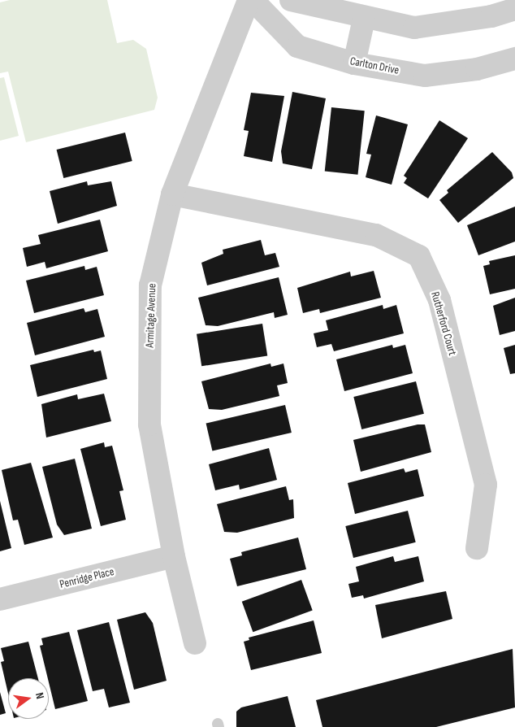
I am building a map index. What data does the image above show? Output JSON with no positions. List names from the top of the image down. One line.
{"streets":{"street":["Carlton Drive","Armitage Avenue","Rutherford Court","Penridge Place"]},"crossings":[["Armitage Avenue","Rutherford Court"],["Armitage Avenue","Penridge Place"]],"north":"right"}
